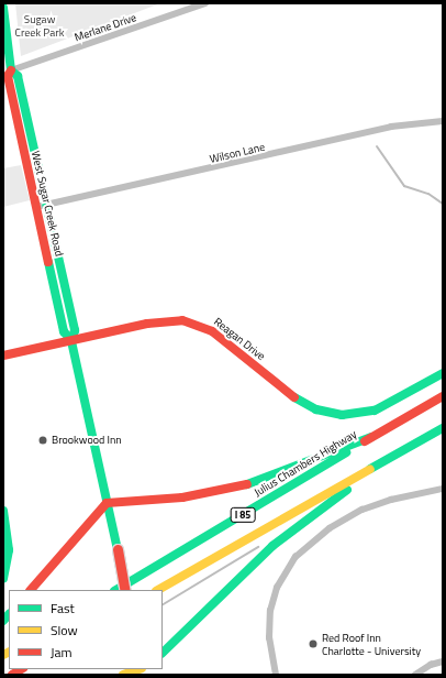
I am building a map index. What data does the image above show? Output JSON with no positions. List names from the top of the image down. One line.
{"streets":{"main road":["West Sugar Creek Road","Reagan Drive","Julius Chambers Highway","I 85"],"street":["Merlane Drive","Wilson Lane"]},"crossings":[["Merlane Drive","West Sugar Creek Road"],["Wilson Lane","West Sugar Creek Road"],["West Sugar Creek Road","Reagan Drive"]],"parks":["Sugaw Creek Park"],"places":["Brookwood Inn","Red Roof Inn Charlotte - University"],"legend":["Fast","Slow","Jam"]}
